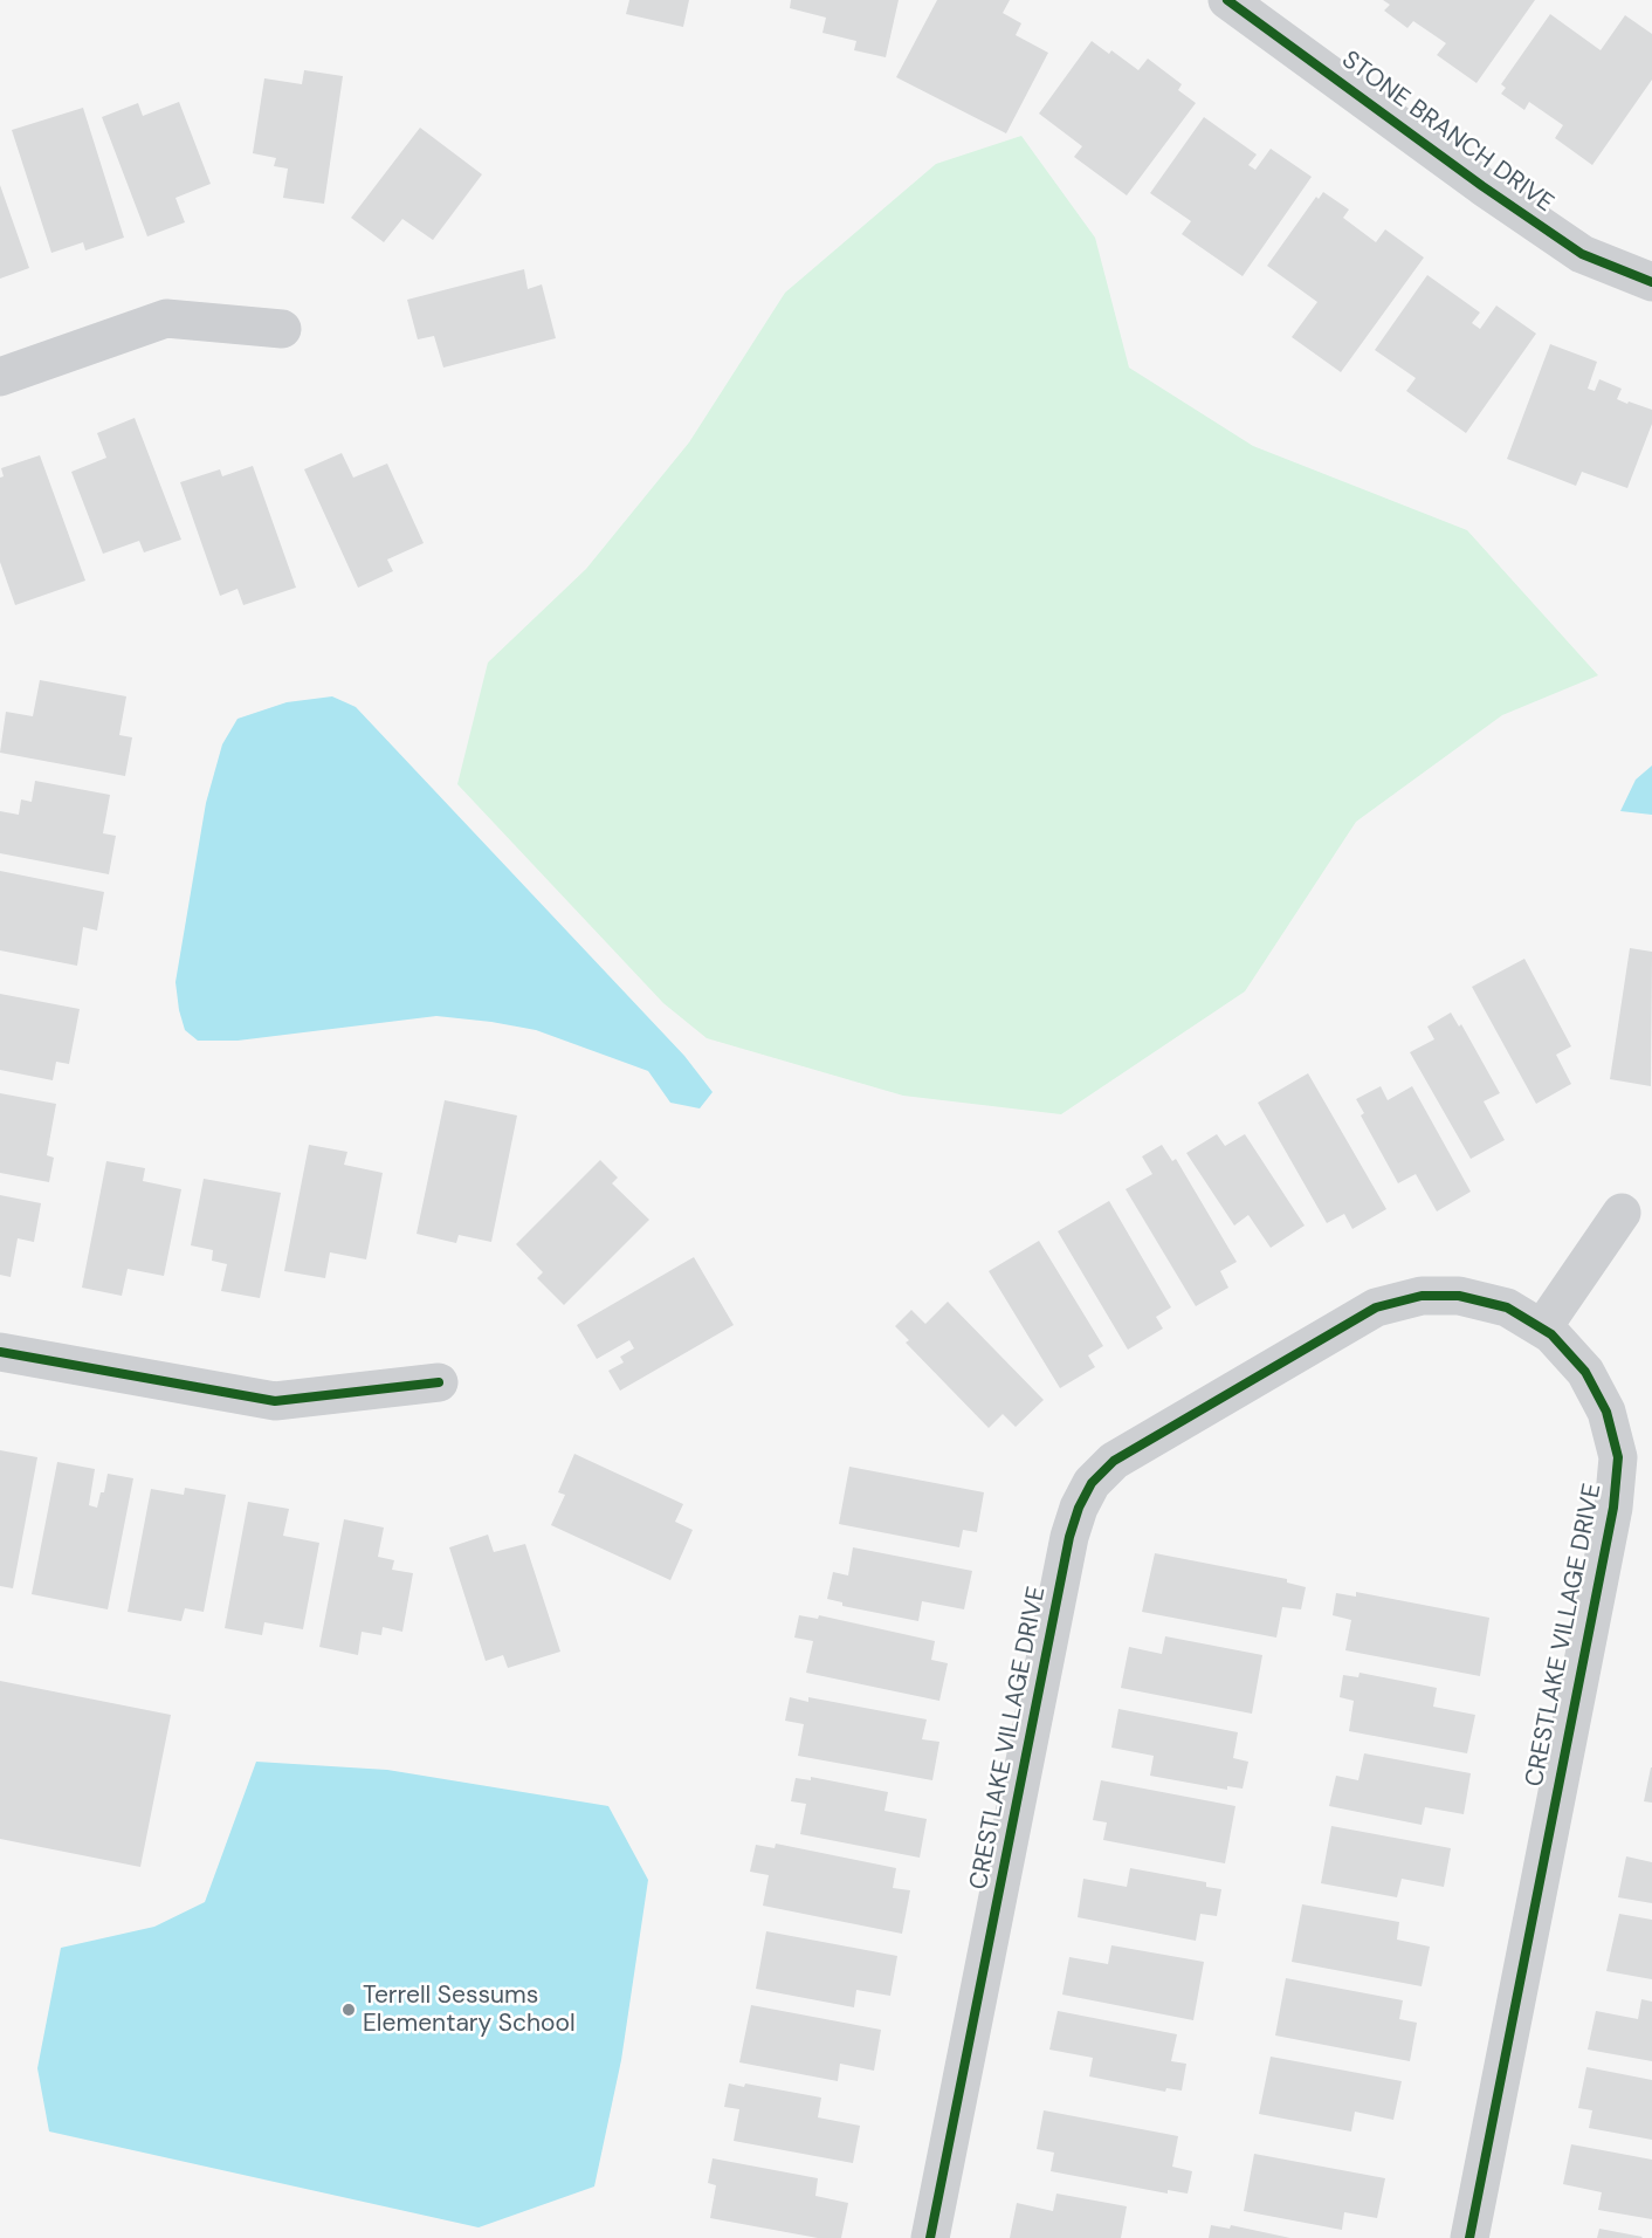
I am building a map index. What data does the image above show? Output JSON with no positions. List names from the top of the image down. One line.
{"streets":{"street":["STONE BRANCH DRIVE","CRESTLAKE VILLAGE DRIVE"]},"places":["Terrell Sessums Elementary School"]}
